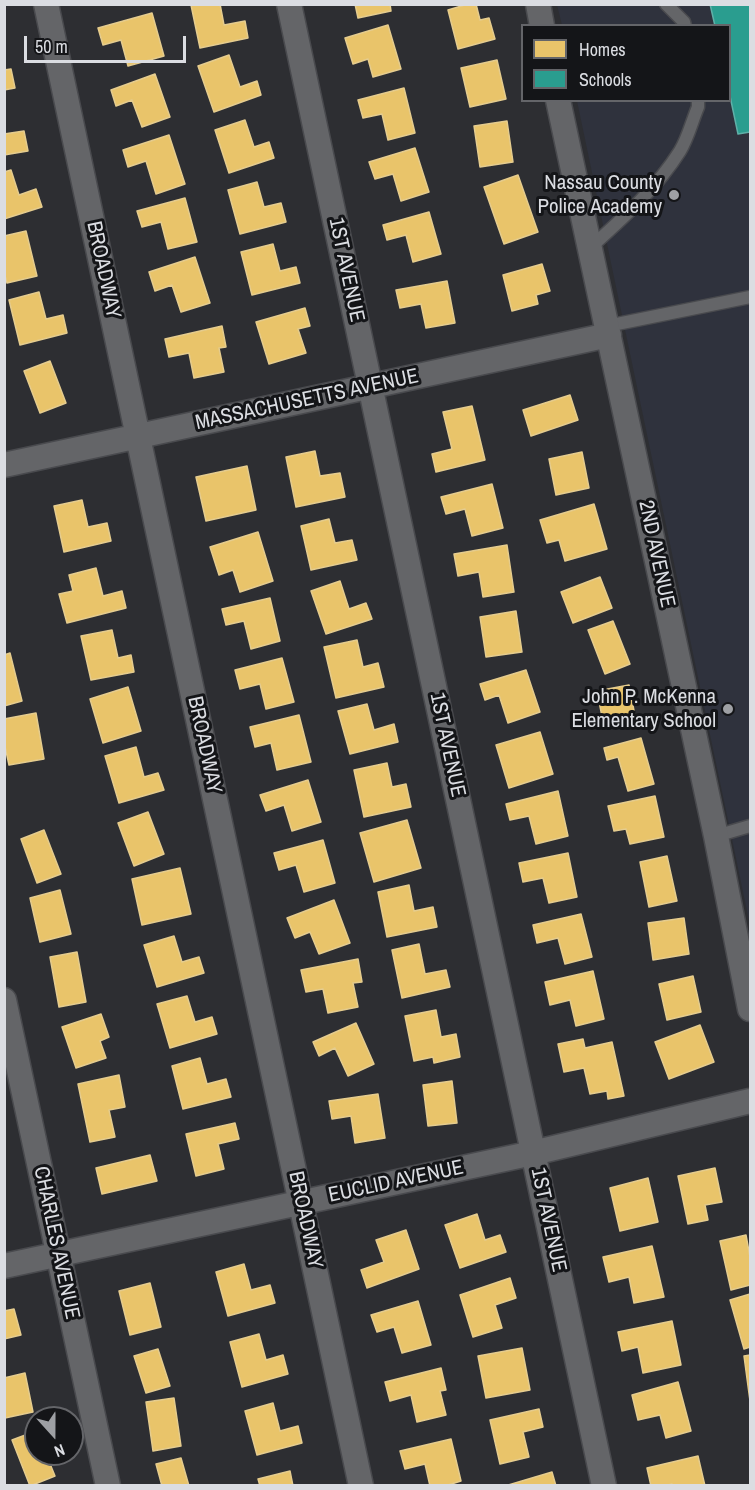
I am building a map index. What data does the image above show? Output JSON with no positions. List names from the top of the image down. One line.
{"streets":{"street":["BROADWAY","1ST AVENUE","MASSACHUSETTS AVENUE","2ND AVENUE","EUCLID AVENUE","CHARLES AVENUE"]},"crossings":[["BROADWAY","MASSACHUSETTS AVENUE"],["BROADWAY","EUCLID AVENUE"],["1ST AVENUE","MASSACHUSETTS AVENUE"],["1ST AVENUE","EUCLID AVENUE"],["MASSACHUSETTS AVENUE","2ND AVENUE"],["EUCLID AVENUE","CHARLES AVENUE"]],"places":["Nassau County Police Academy","John P. McKenna Elementary School"],"legend":["Homes","Schools"],"scale_bar":"50 m","north":"bottom"}
